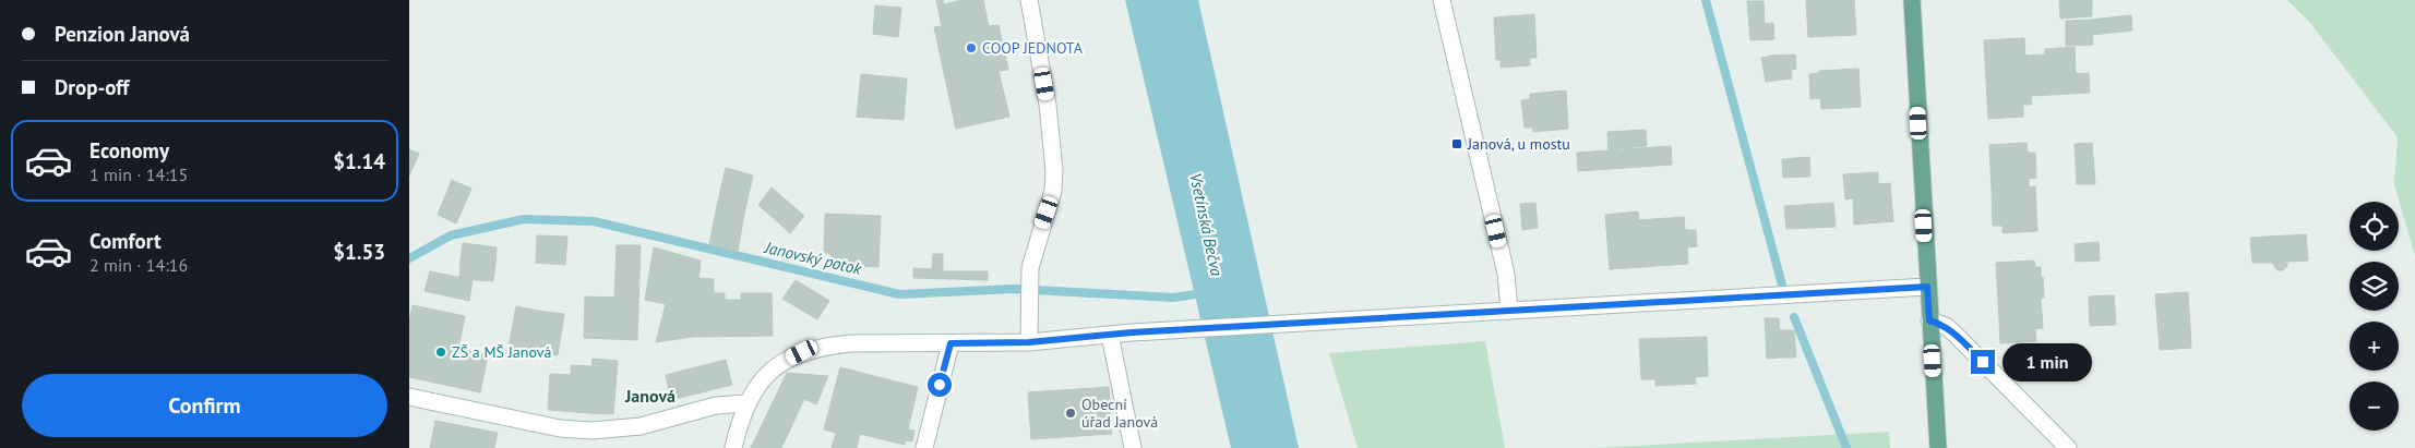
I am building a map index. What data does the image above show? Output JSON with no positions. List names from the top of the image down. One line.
{"districts":["Janová"],"water":["Vsetínská Bečva","Janovský potok"],"places":{"other":["COOP JEDNOTA","ZŠ a MŠ Janová","Obecní úřad Janová"],"transit":["Janová, u mostu"]},"page":{"banner":["Penzion Janová","Drop-off"],"list":[{"name":"Economy","note":"1 min · 14:15","value":"$1.14"},{"name":"Comfort","note":"2 min · 14:16","value":"$1.53"}],"map_buttons":["+","−"],"bubble":"1 min","buttons":"Confirm"}}
